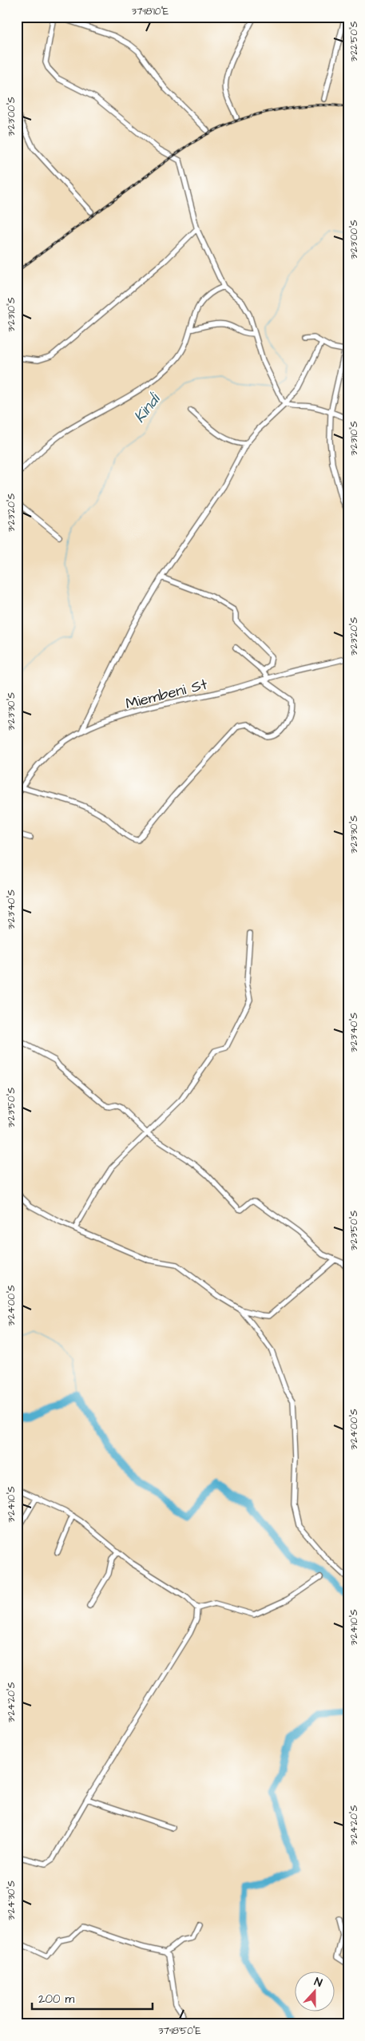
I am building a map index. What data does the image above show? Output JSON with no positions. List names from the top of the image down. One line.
{"streets":{"street":["Miembeni St"]},"water":["Kindi"],"scale_bar":"200 m","north":"top","coordinates":["37°18'10\"E","3°22'50\"S","3°23'00\"S","3°23'10\"S","3°23'20\"S","3°23'30\"S","3°23'40\"S","3°23'50\"S","3°24'00\"S","3°24'10\"S","3°24'20\"S","3°24'30\"S","37°18'50\"E"]}
